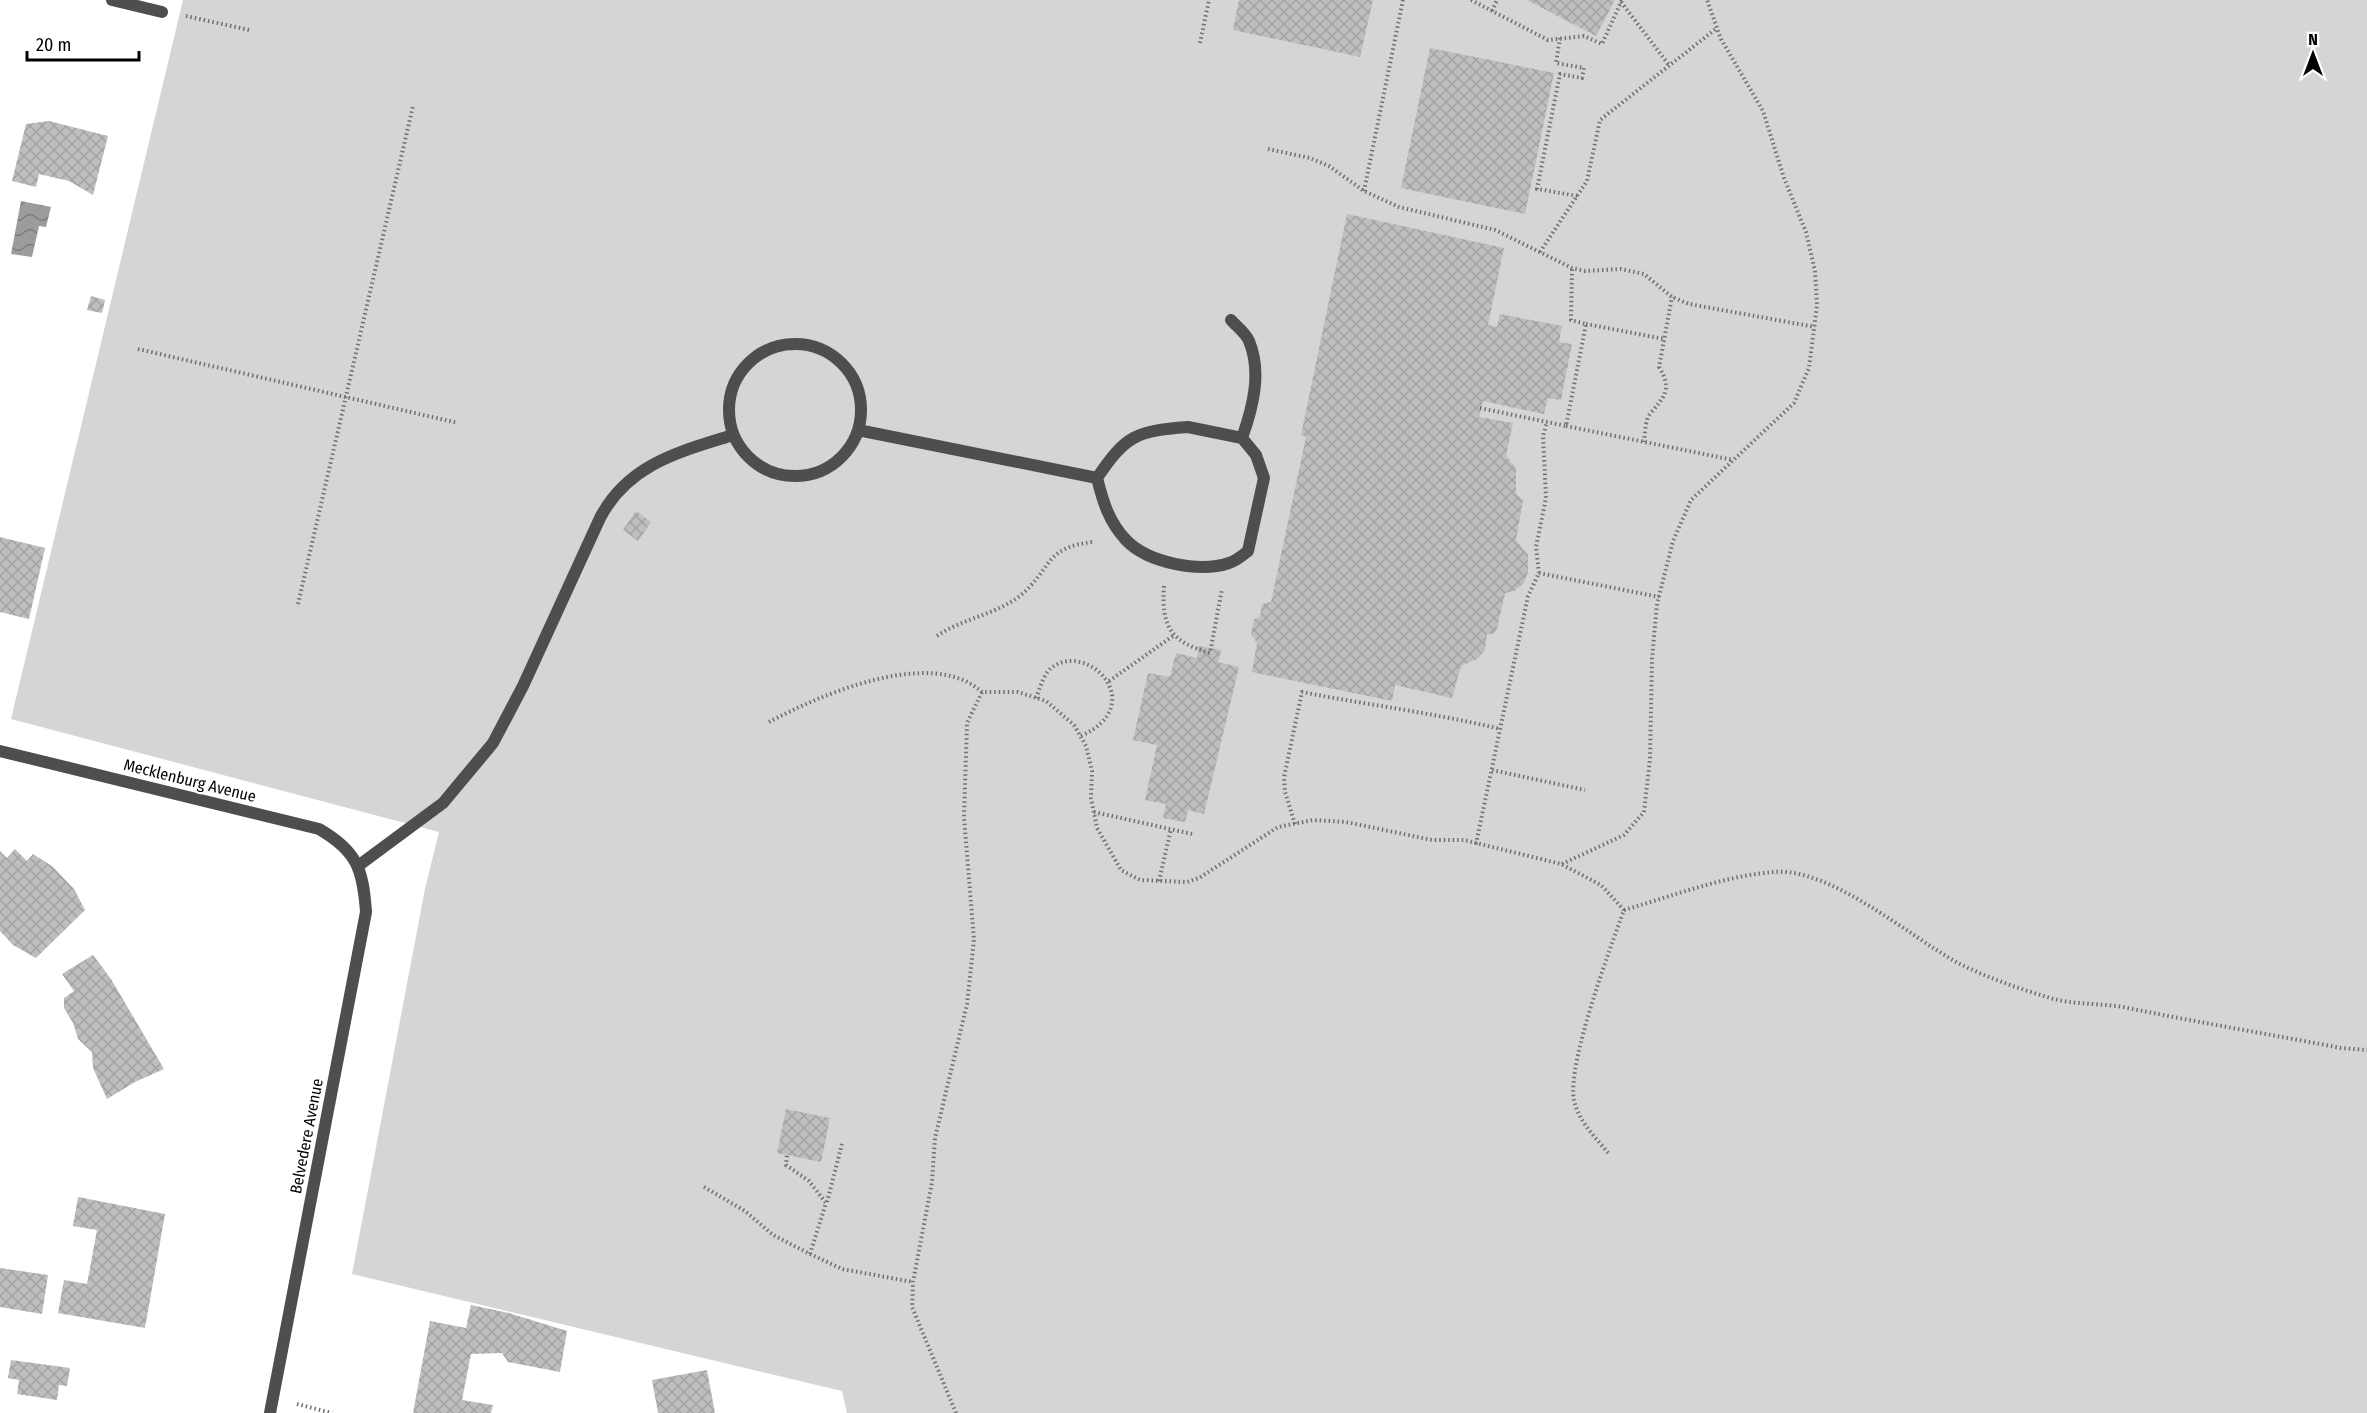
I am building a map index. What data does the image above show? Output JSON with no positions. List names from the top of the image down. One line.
{"streets":{"street":["Mecklenburg Avenue","Belvedere Avenue"]},"crossings":[["Mecklenburg Avenue","Belvedere Avenue"]],"scale_bar":"20 m","north":"top"}
